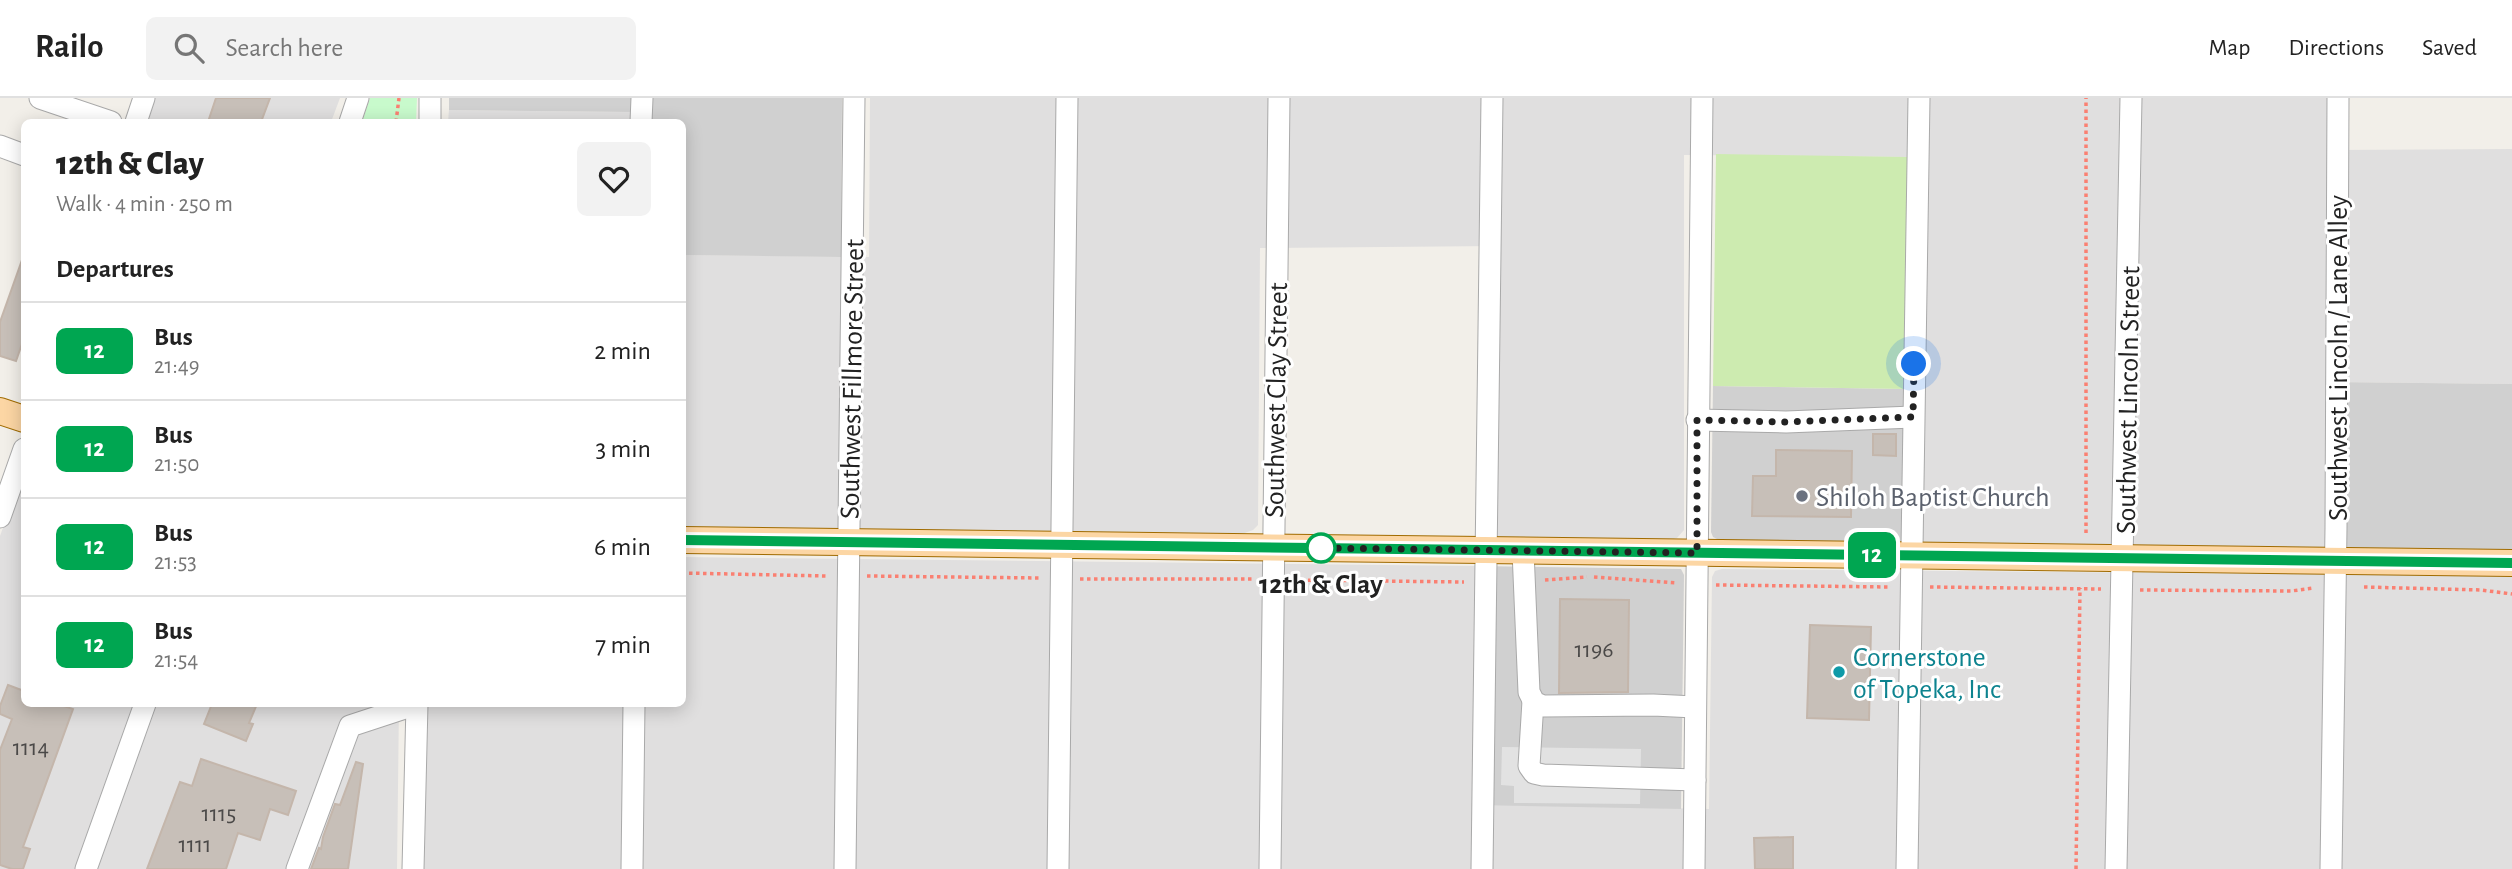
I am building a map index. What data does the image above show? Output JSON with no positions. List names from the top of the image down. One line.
{"streets":{"street":["Southwest Lincoln / Lane Alley","Southwest Fillmore Street","Southwest Clay Street","Southwest Lincoln Street"]},"places":["Shiloh Baptist Church","12th & Clay","Cornerstone of Topeka, Inc"],"lines":["bus line 12"],"house_numbers":["1196","1114","1115","1111"],"page":{"header":"Railo","search":"Search here","nav":["Map","Directions","Saved"],"on_map":"12","heading":[["12th & Clay","Walk · 4 min · 250 m"],"Departures"],"list":[{"mark":"12","name":"Bus","note":"21:49","value":"2 min"},{"mark":"12","name":"Bus","note":"21:50","value":"3 min"},{"mark":"12","name":"Bus","note":"21:53","value":"6 min"},{"mark":"12","name":"Bus","note":"21:54","value":"7 min"}]}}
